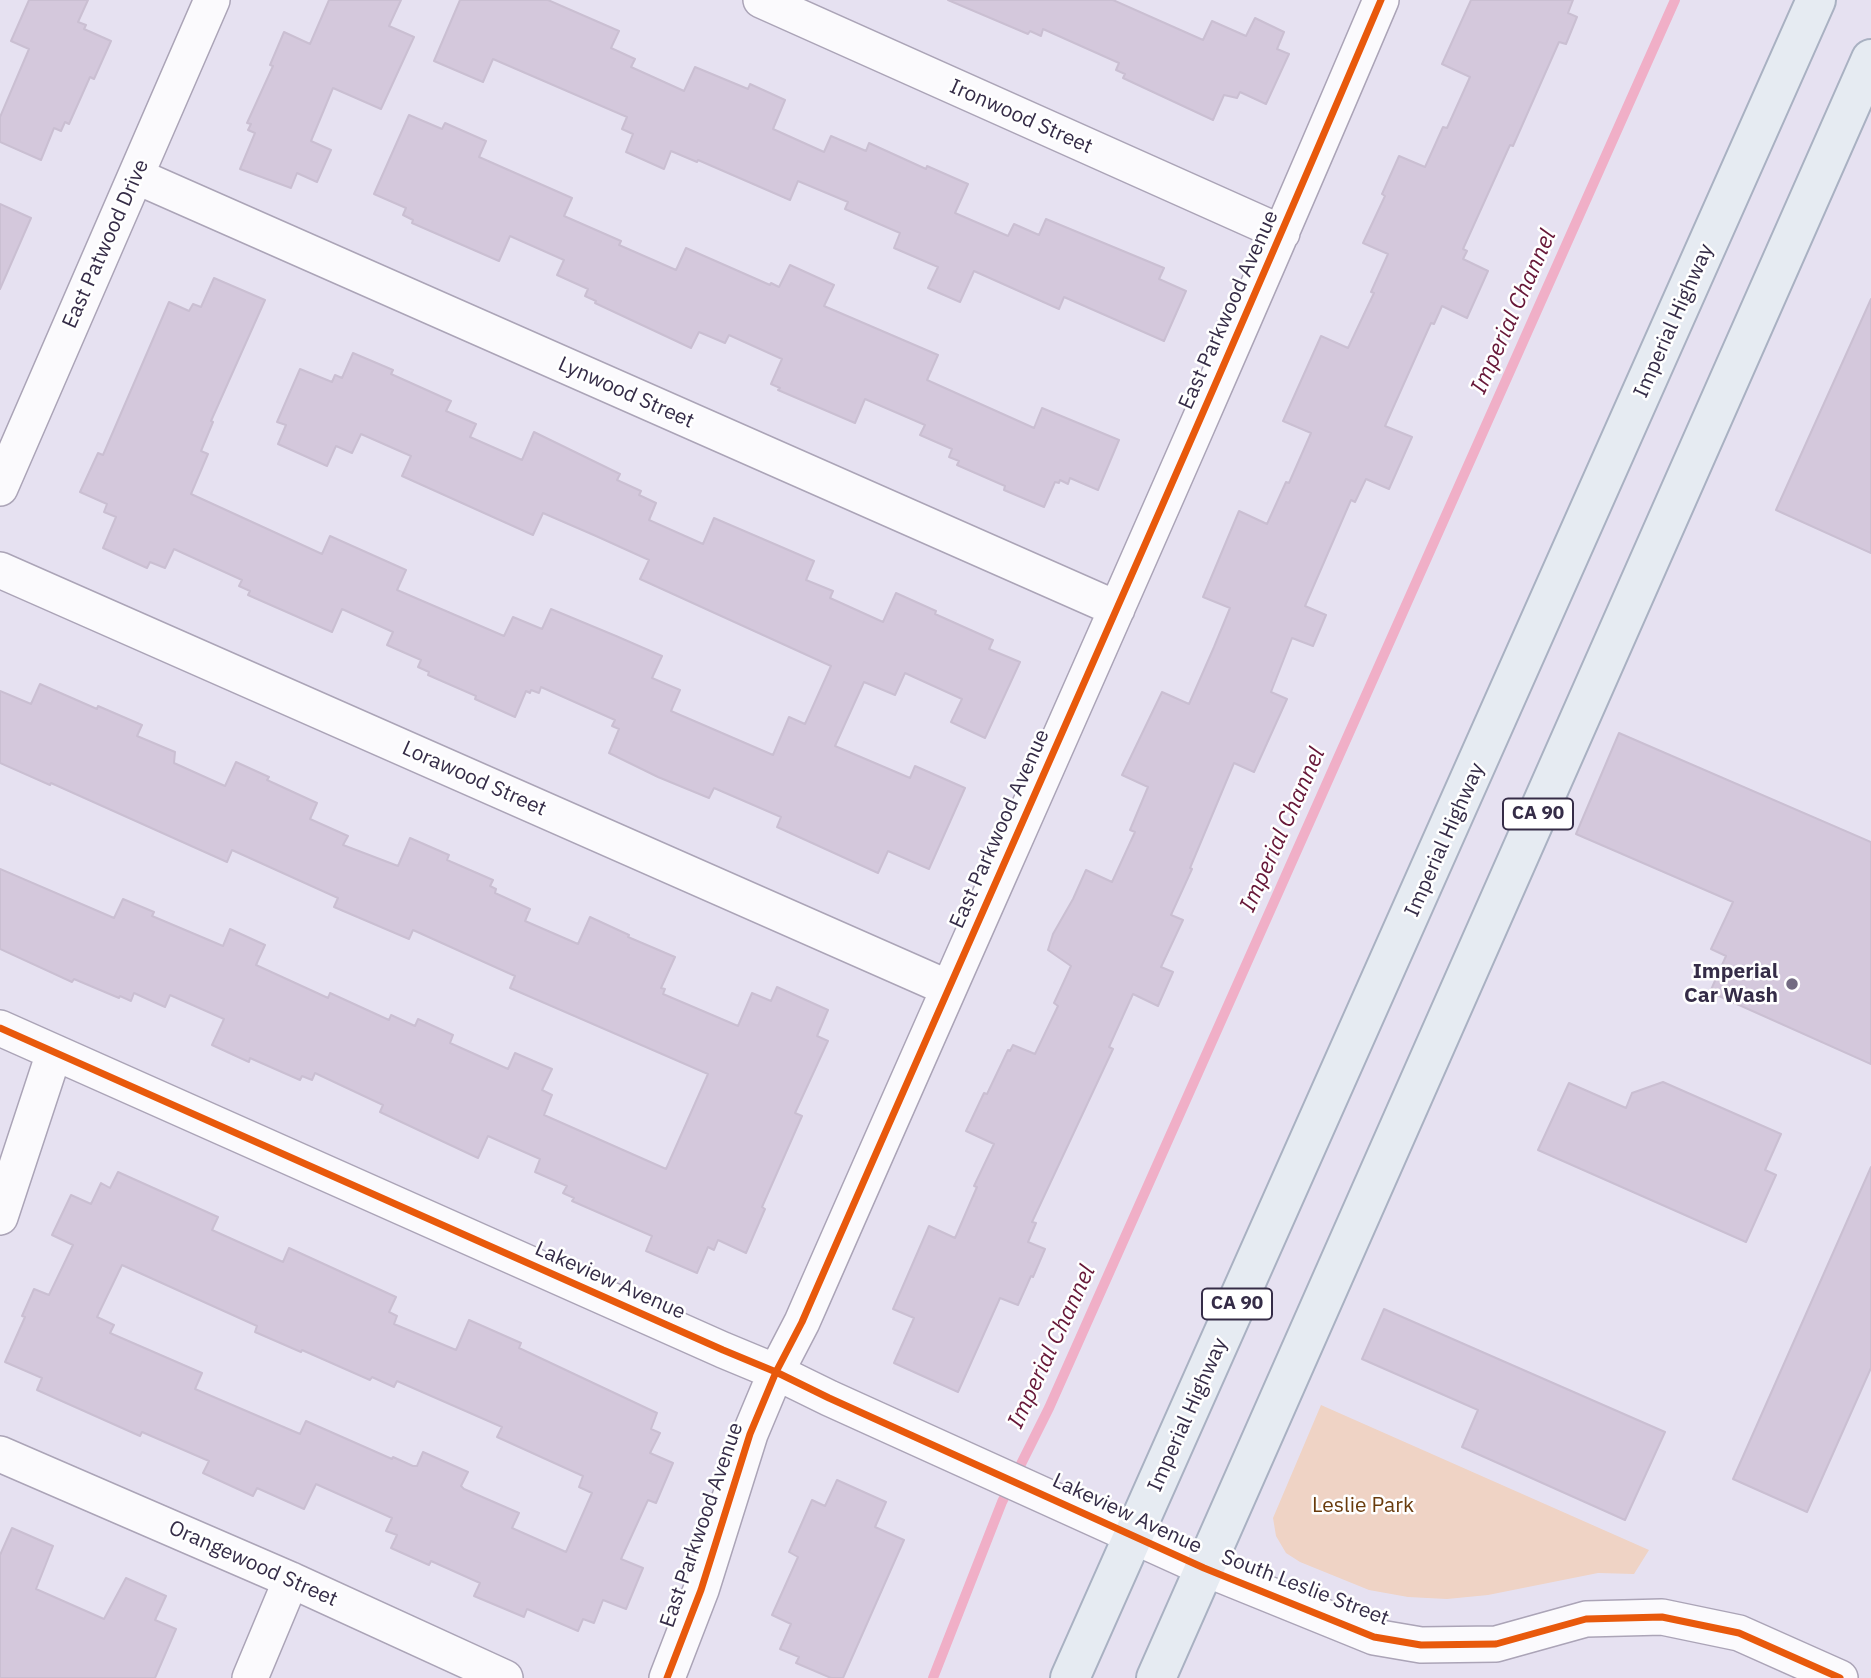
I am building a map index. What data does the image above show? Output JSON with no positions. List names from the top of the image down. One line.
{"streets":{"main road":["Imperial Highway","CA 90"],"street":["Ironwood Street","East Patwood Drive","East Parkwood Avenue","Lynwood Street","Lorawood Street","Lakeview Avenue","Orangewood Street","South Leslie Street"]},"crossings":[["Ironwood Street","East Parkwood Avenue"],["East Patwood Drive","Lynwood Street"],["East Parkwood Avenue","Lynwood Street"],["East Parkwood Avenue","Lorawood Street"],["East Parkwood Avenue","Lakeview Avenue"],["Imperial Highway","Lakeview Avenue"],["CA 90","Lakeview Avenue"],["CA 90","South Leslie Street"],["Lakeview Avenue","South Leslie Street"]],"water":["Imperial Channel"],"parks":["Leslie Park"],"places":["Imperial Car Wash"]}
